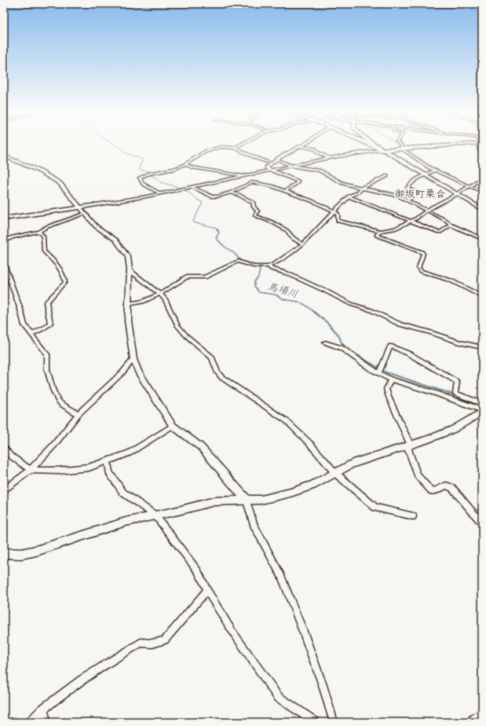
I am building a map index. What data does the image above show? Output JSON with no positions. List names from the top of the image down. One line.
{"districts":["御坂町栗合"],"water":["馬場川"]}
